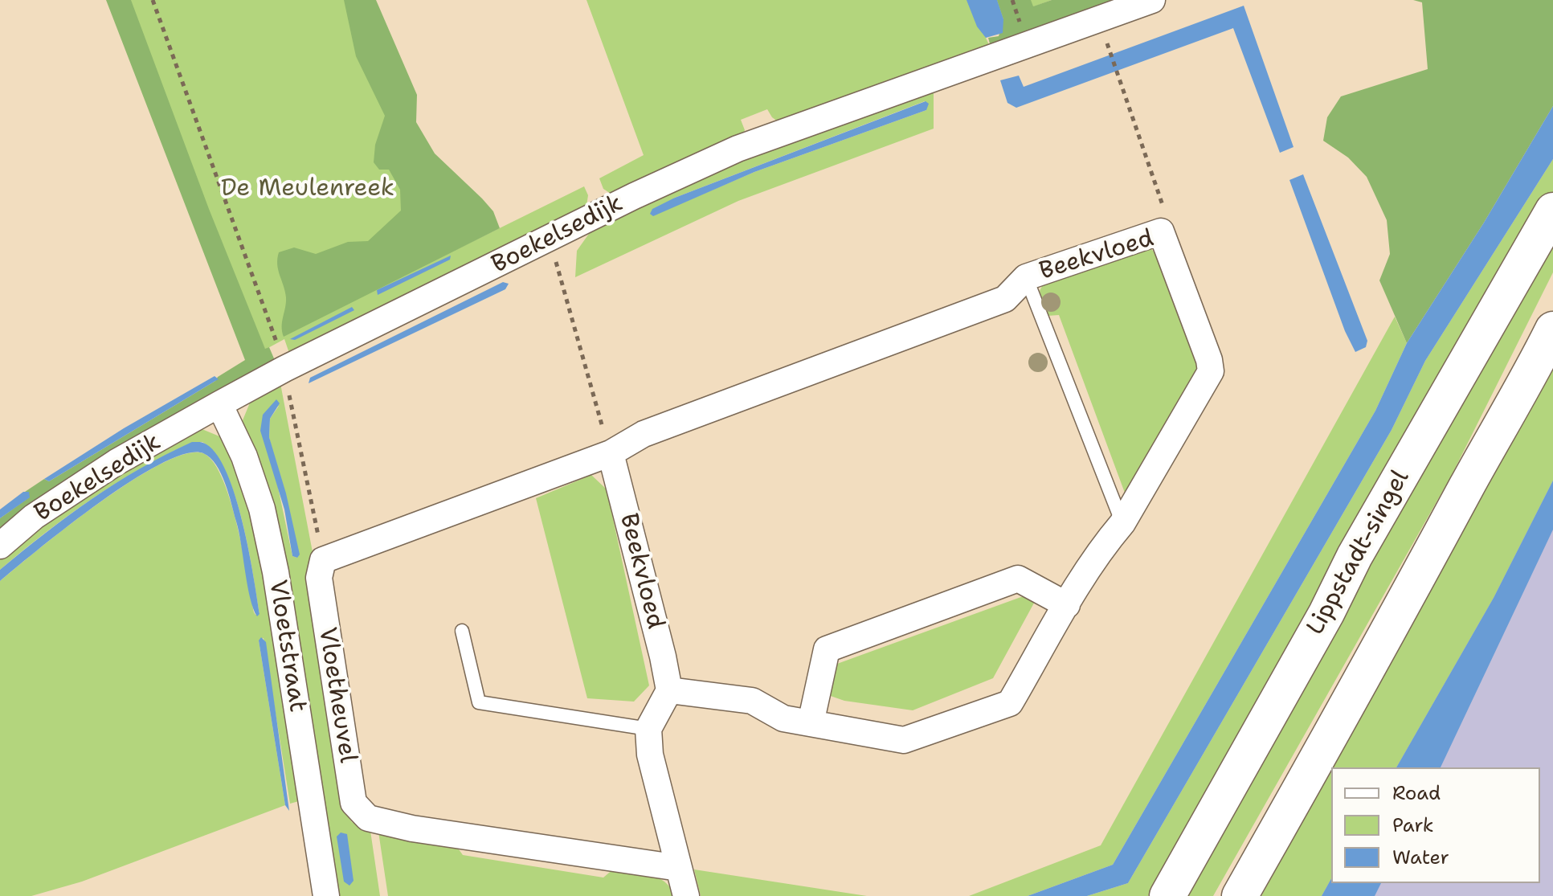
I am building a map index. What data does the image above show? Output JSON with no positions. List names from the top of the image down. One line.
{"streets":{"main road":["Lippstadt-singel"],"street":["Boekelsedijk","Beekvloed","Vloetstraat","Vloetheuvel"]},"crossings":[["Boekelsedijk","Vloetstraat"]],"parks":["De Meulenreek"],"legend":["Road","Park","Water"]}
